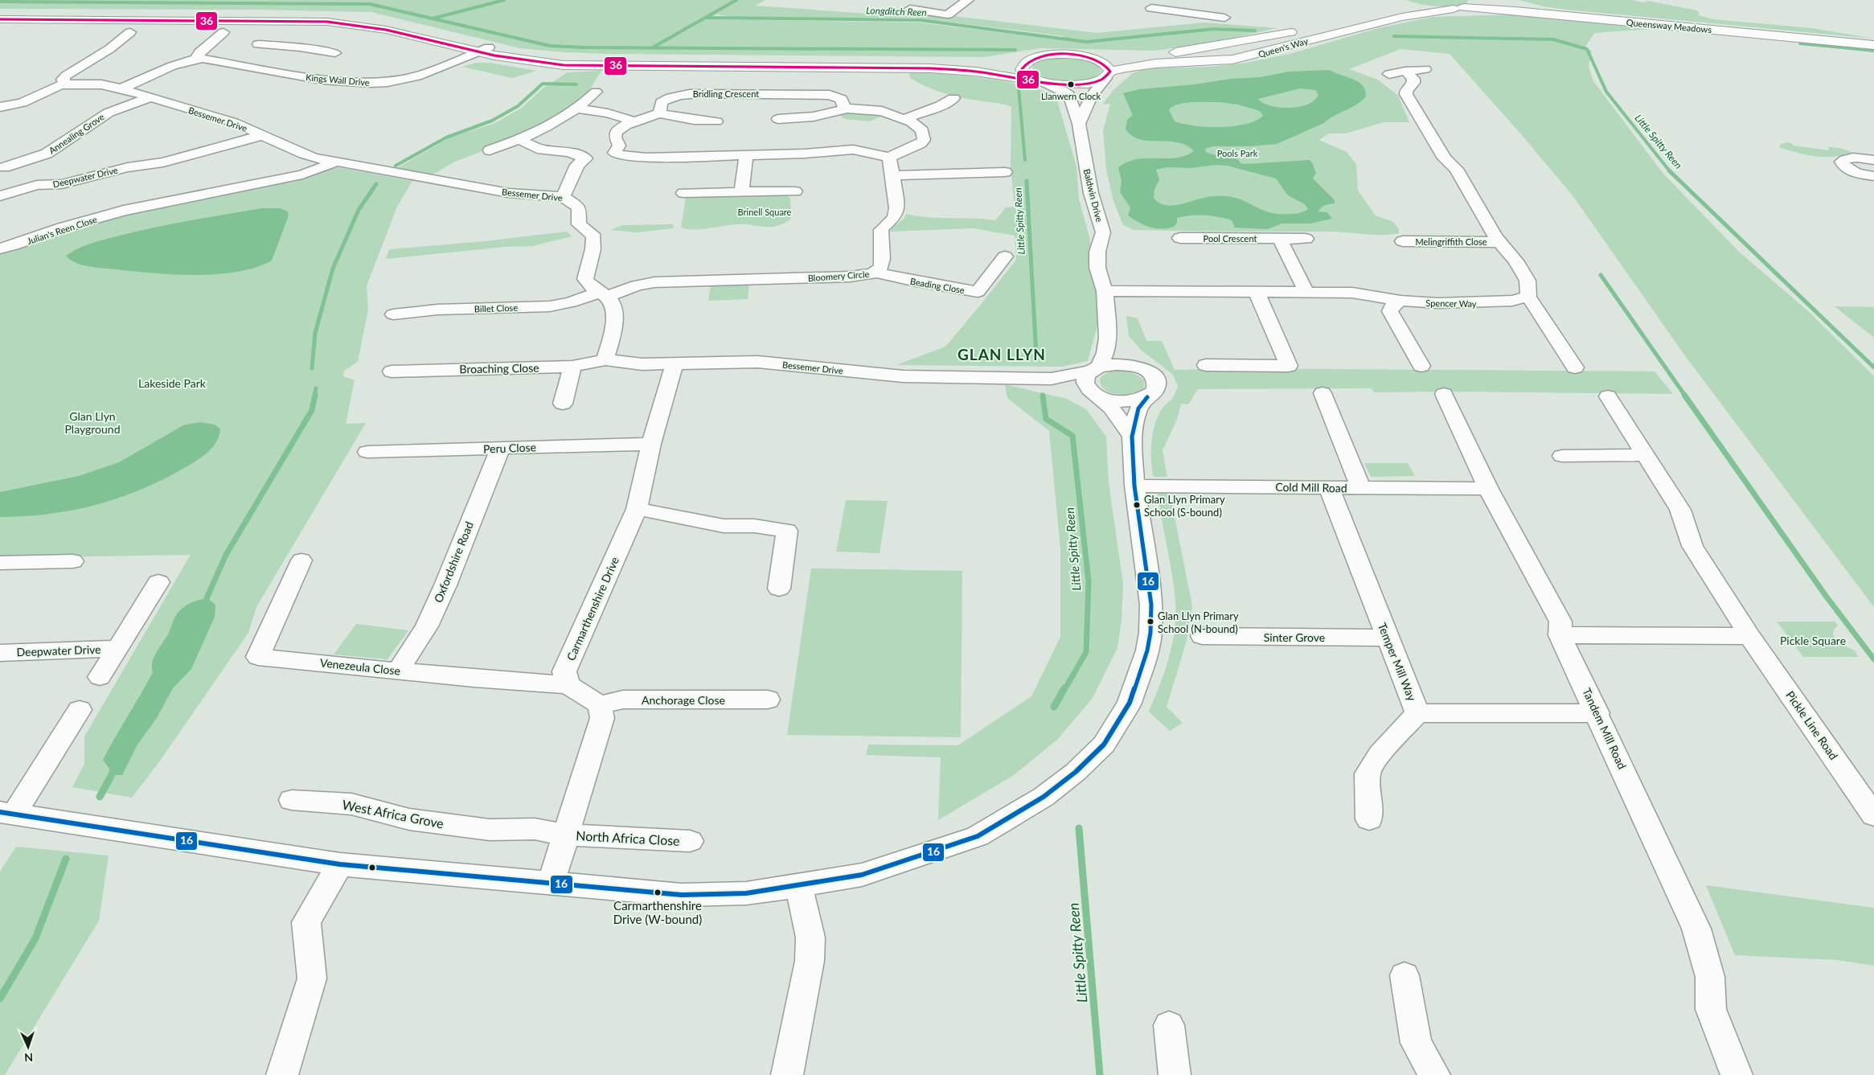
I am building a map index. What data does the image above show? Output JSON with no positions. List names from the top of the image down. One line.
{"streets":{"main road":["Queensway Meadows","Queen's Way"],"street":["Kings Wall Drive","Bridling Crescent","Bessemer Drive","Annealing Grove","Deepwater Drive","Baldwin Drive","Julian's Reen Close","Pool Crescent","Melingriffith Close","Bloomery Circle","Beading Close","Spencer Way","Billet Close","Broaching Close","Peru Close","Cold Mill Road","Oxfordshire Road","Carmarthenshire Drive","Sinter Grove","Temper Mill Way","Venezeula Close","Anchorage Close","Pickle Line Road","Tandem Mill Road","West Africa Grove","North Africa Close"]},"crossings":[["Queensway Meadows","Queen's Way"],["Queen's Way","Kings Wall Drive"],["Queen's Way","Baldwin Drive"],["Kings Wall Drive","Bessemer Drive"],["Bessemer Drive","Annealing Grove"],["Bessemer Drive","Deepwater Drive"],["Bessemer Drive","Baldwin Drive"],["Bessemer Drive","Julian's Reen Close"],["Bessemer Drive","Bloomery Circle"],["Bessemer Drive","Billet Close"],["Bessemer Drive","Broaching Close"],["Bessemer Drive","Carmarthenshire Drive"],["Baldwin Drive","Spencer Way"],["Bloomery Circle","Beading Close"],["Bloomery Circle","Billet Close"],["Peru Close","Oxfordshire Road"],["Peru Close","Carmarthenshire Drive"],["Cold Mill Road","Temper Mill Way"],["Cold Mill Road","Tandem Mill Road"],["Oxfordshire Road","Venezeula Close"],["Carmarthenshire Drive","Venezeula Close"],["Sinter Grove","Temper Mill Way"],["Temper Mill Way","Tandem Mill Road"],["West Africa Grove","North Africa Close"]],"districts":["GLAN LLYN"],"water":["Longditch Reen","Little Spitty Reen"],"parks":["Pools Park","Brinell Square","Lakeside Park","Glan Llyn Playground","Pickle Square"],"places":["Llanwern Clock","Glan Llyn Primary School (S-bound)","Glan Llyn Primary School (N-bound)","Carmarthenshire Drive (W-bound)"],"lines":["transit line 36","transit line 16"],"north":"bottom"}
